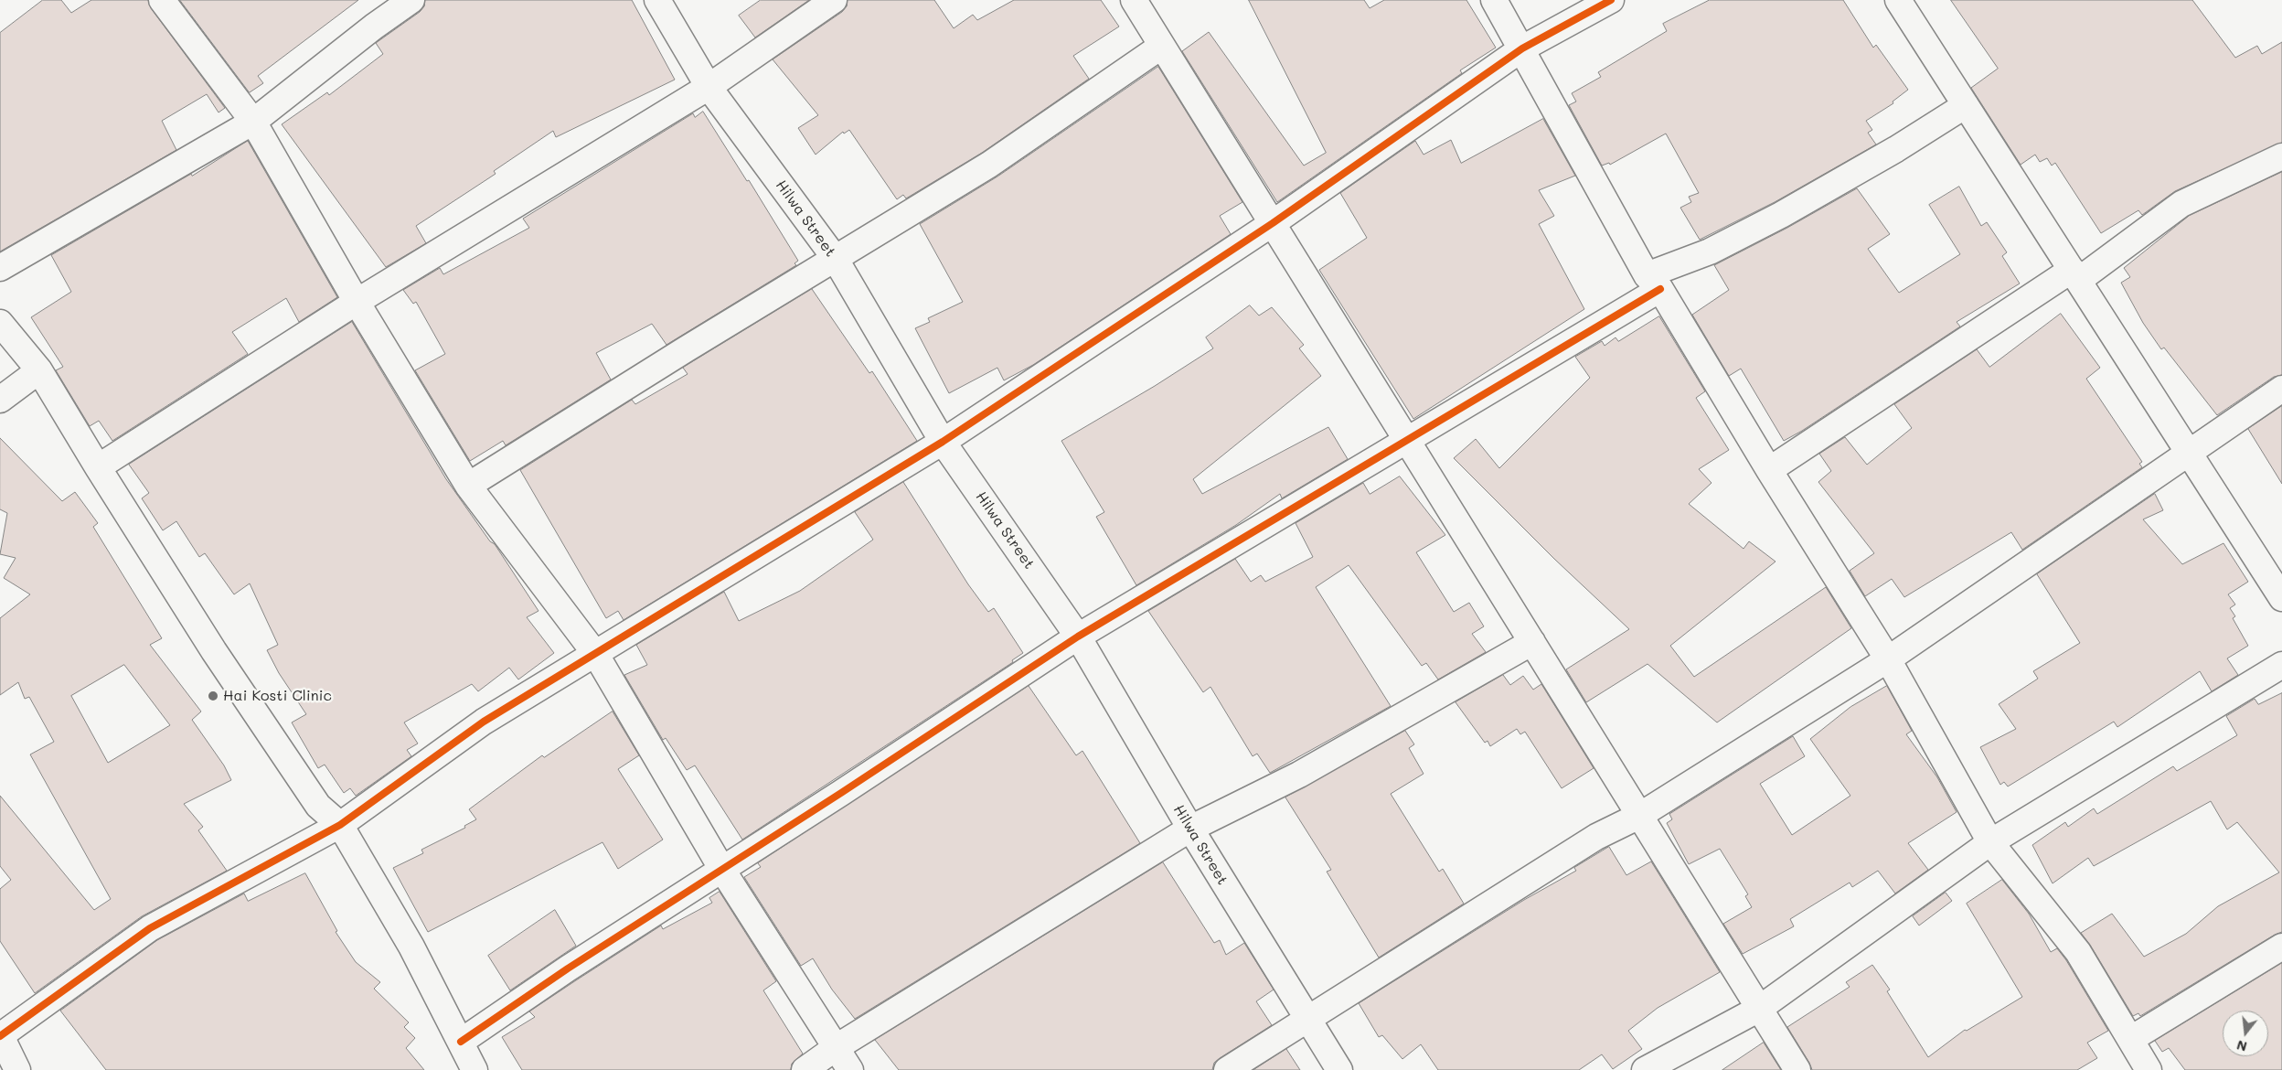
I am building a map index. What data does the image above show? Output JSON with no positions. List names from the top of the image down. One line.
{"streets":{"street":["Hilwa Street"]},"places":["Hai Kosti Clinic"],"north":"bottom"}
